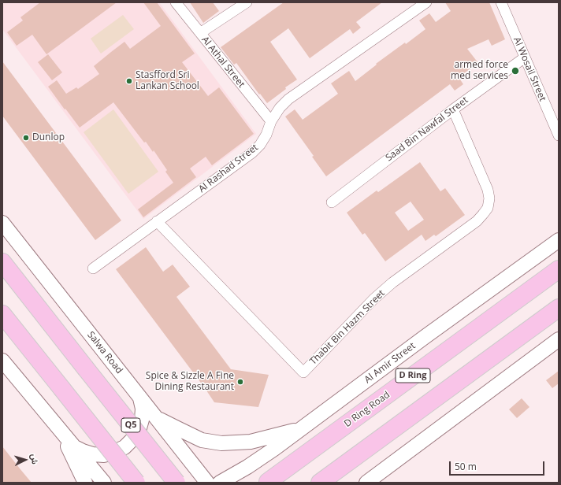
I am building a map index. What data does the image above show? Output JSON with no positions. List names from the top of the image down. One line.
{"streets":{"highway":["D Ring","D Ring Road","Q5"],"main road":["Salwa Road","Al Amir Street"],"street":["Al Athal Street","Al Wosail Street","Saad Bin Nawfal Street","Al Rashad Street","Thabit Bin Hazm Street"]},"crossings":[["Al Athal Street","Al Rashad Street"],["Al Wosail Street","Saad Bin Nawfal Street"],["Saad Bin Nawfal Street","Thabit Bin Hazm Street"],["Al Rashad Street","Thabit Bin Hazm Street"]],"places":["armed force med services","Stasfford Sri Lankan School","Dunlop","Spice & Sizzle A Fine Dining Restaurant"],"scale_bar":"50 m","north":"right"}
